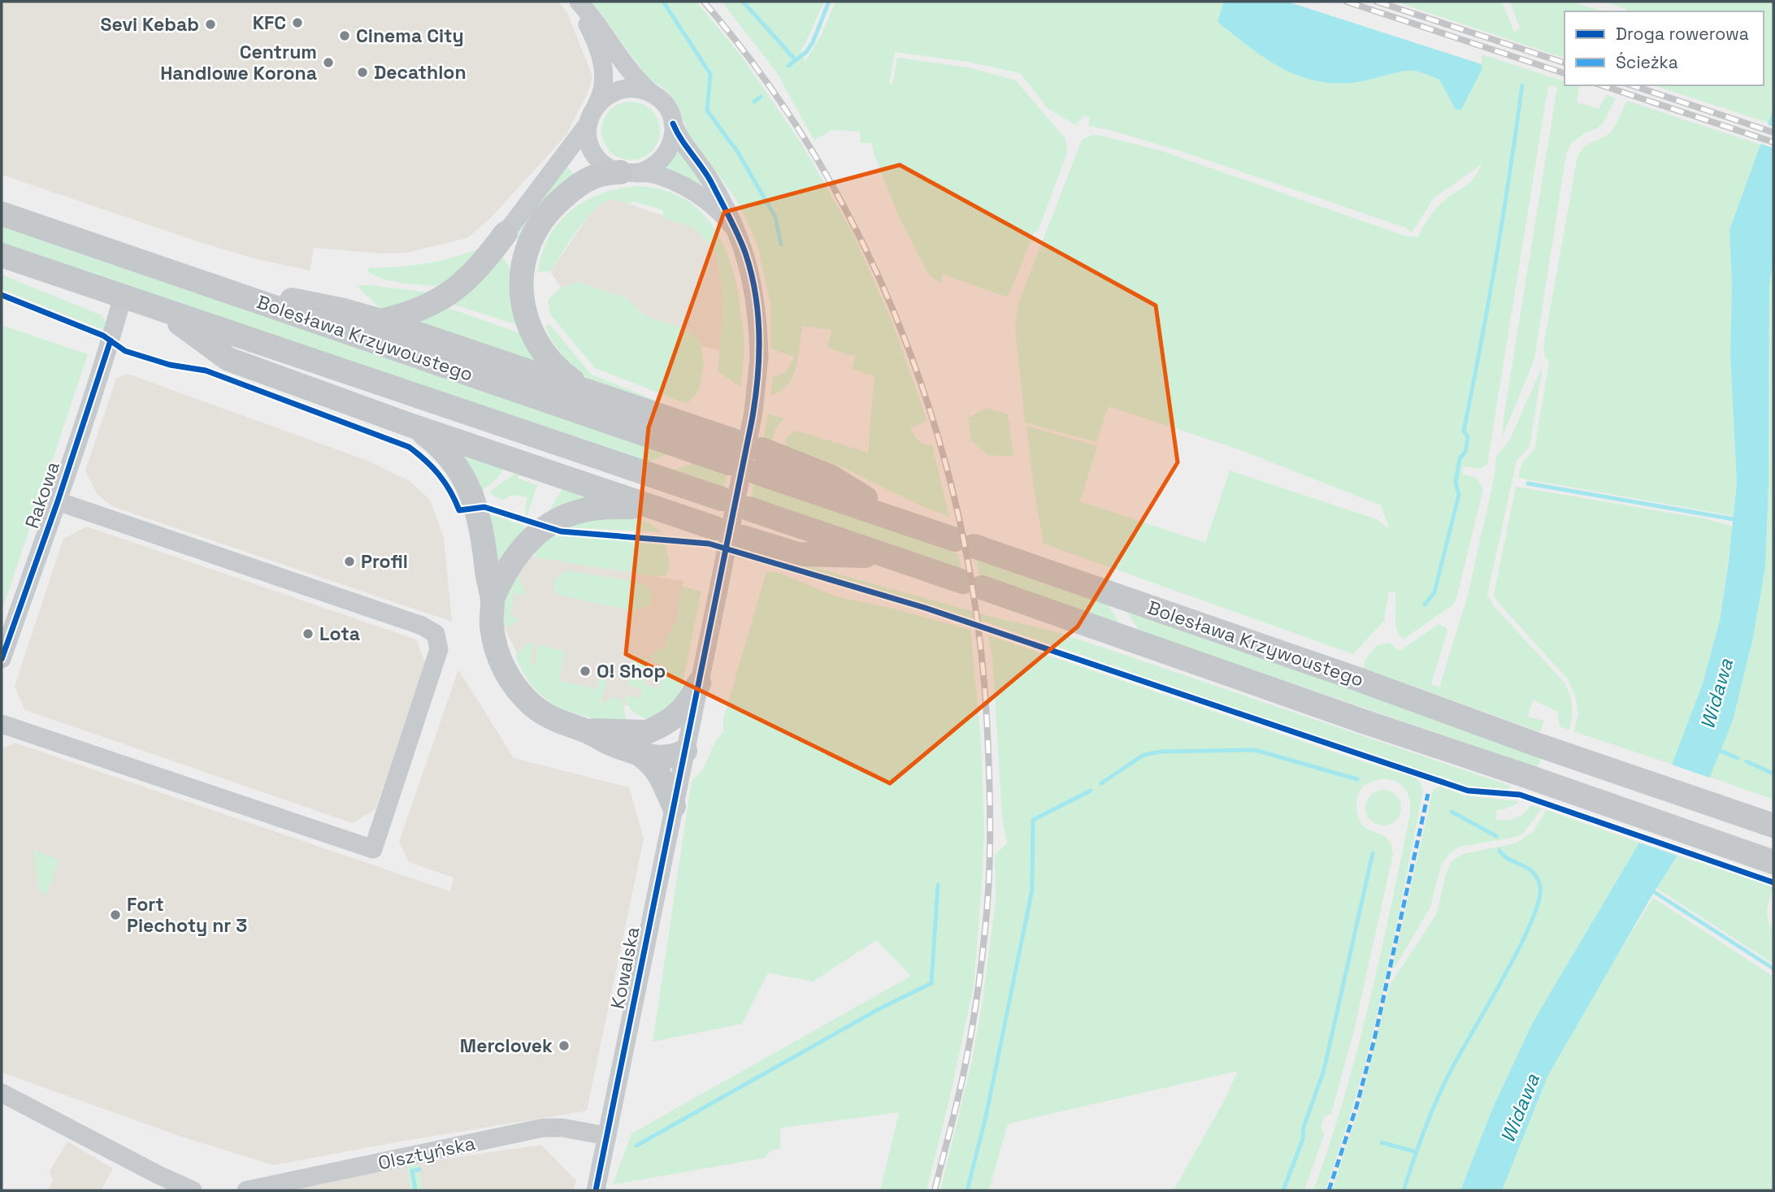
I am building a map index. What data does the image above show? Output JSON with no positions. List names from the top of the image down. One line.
{"streets":{"main road":["Bolesława Krzywoustego"],"street":["Rakowa","Kowalska","Olsztyńska"]},"crossings":[["Bolesława Krzywoustego","Rakowa"],["Kowalska","Olsztyńska"]],"water":["Widawa"],"places":["KFC","Sevi Kebab","Cinema City","Centrum Handlowe Korona","Decathlon","Profil","Lota","O! Shop","Fort Piechoty nr 3","Merclovek"],"legend":["Droga rowerowa","Ścieżka"]}
